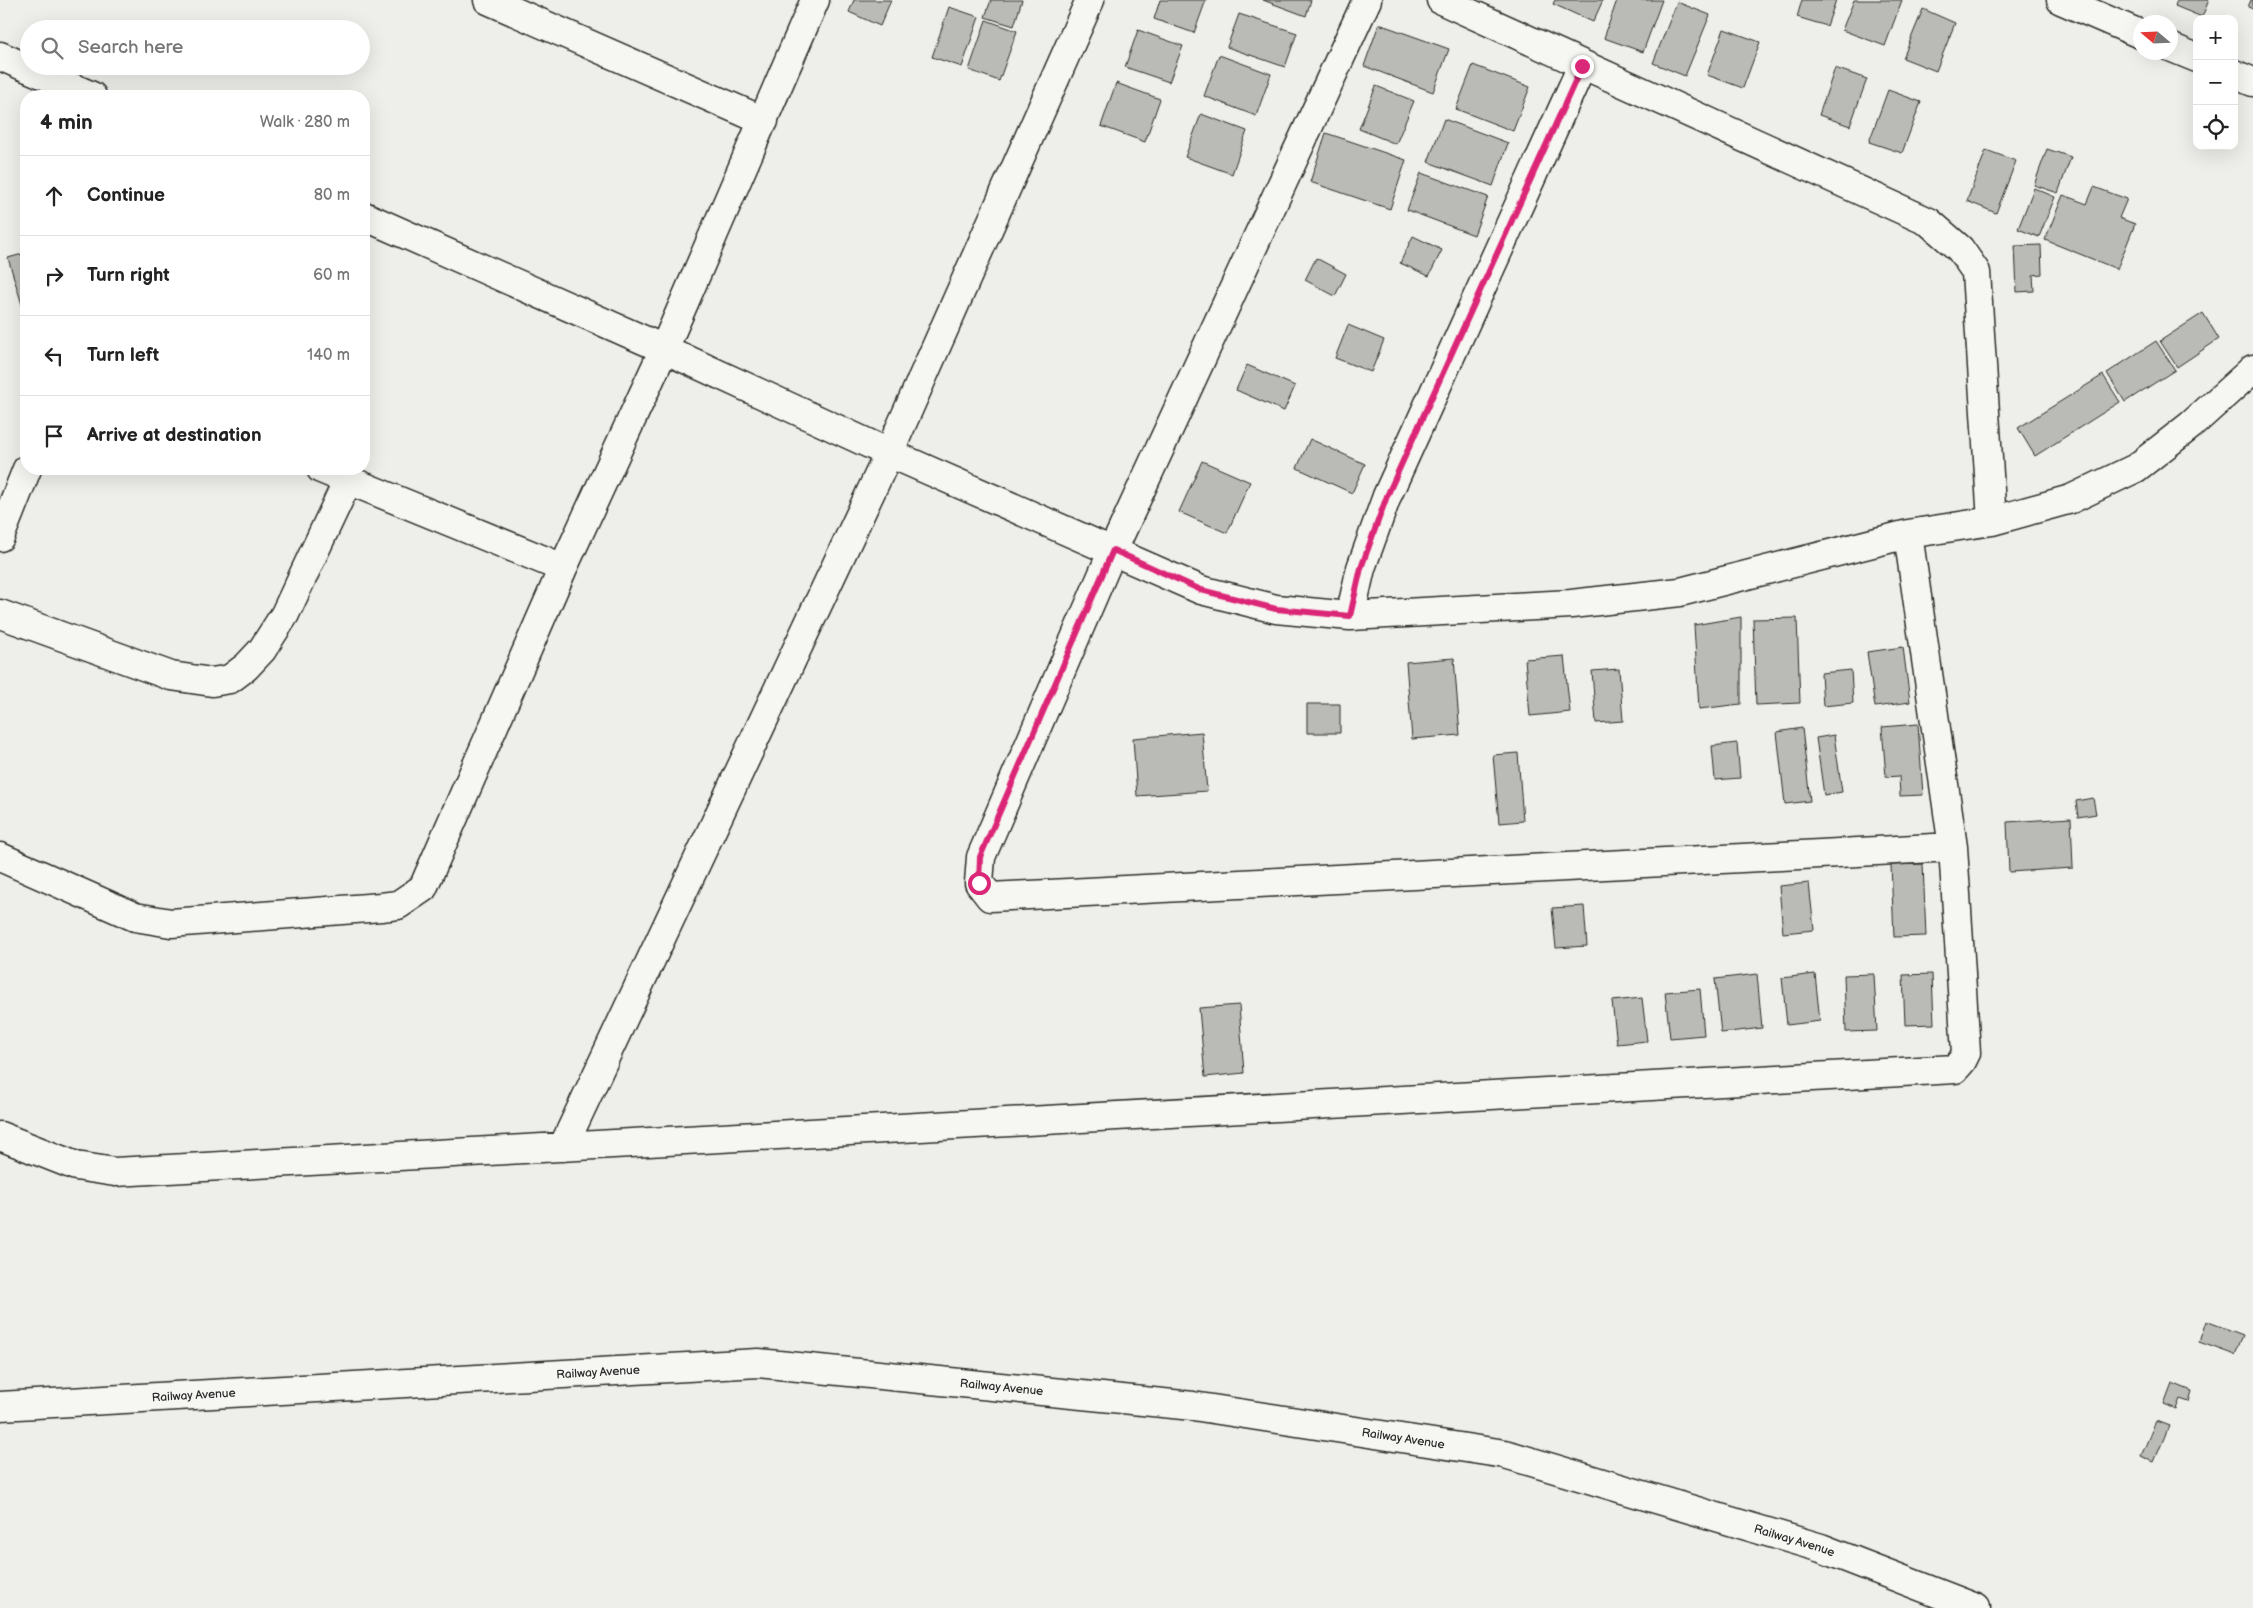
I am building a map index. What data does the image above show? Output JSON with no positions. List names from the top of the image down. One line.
{"streets":{"street":["Railway Avenue"]},"north":"left","page":{"map_buttons":["+","−"],"search":"Search here","heading":["4 min","Walk · 280 m"],"list":[["Continue","80 m"],["Turn right","60 m"],["Turn left","140 m"],"Arrive at destination"]}}
